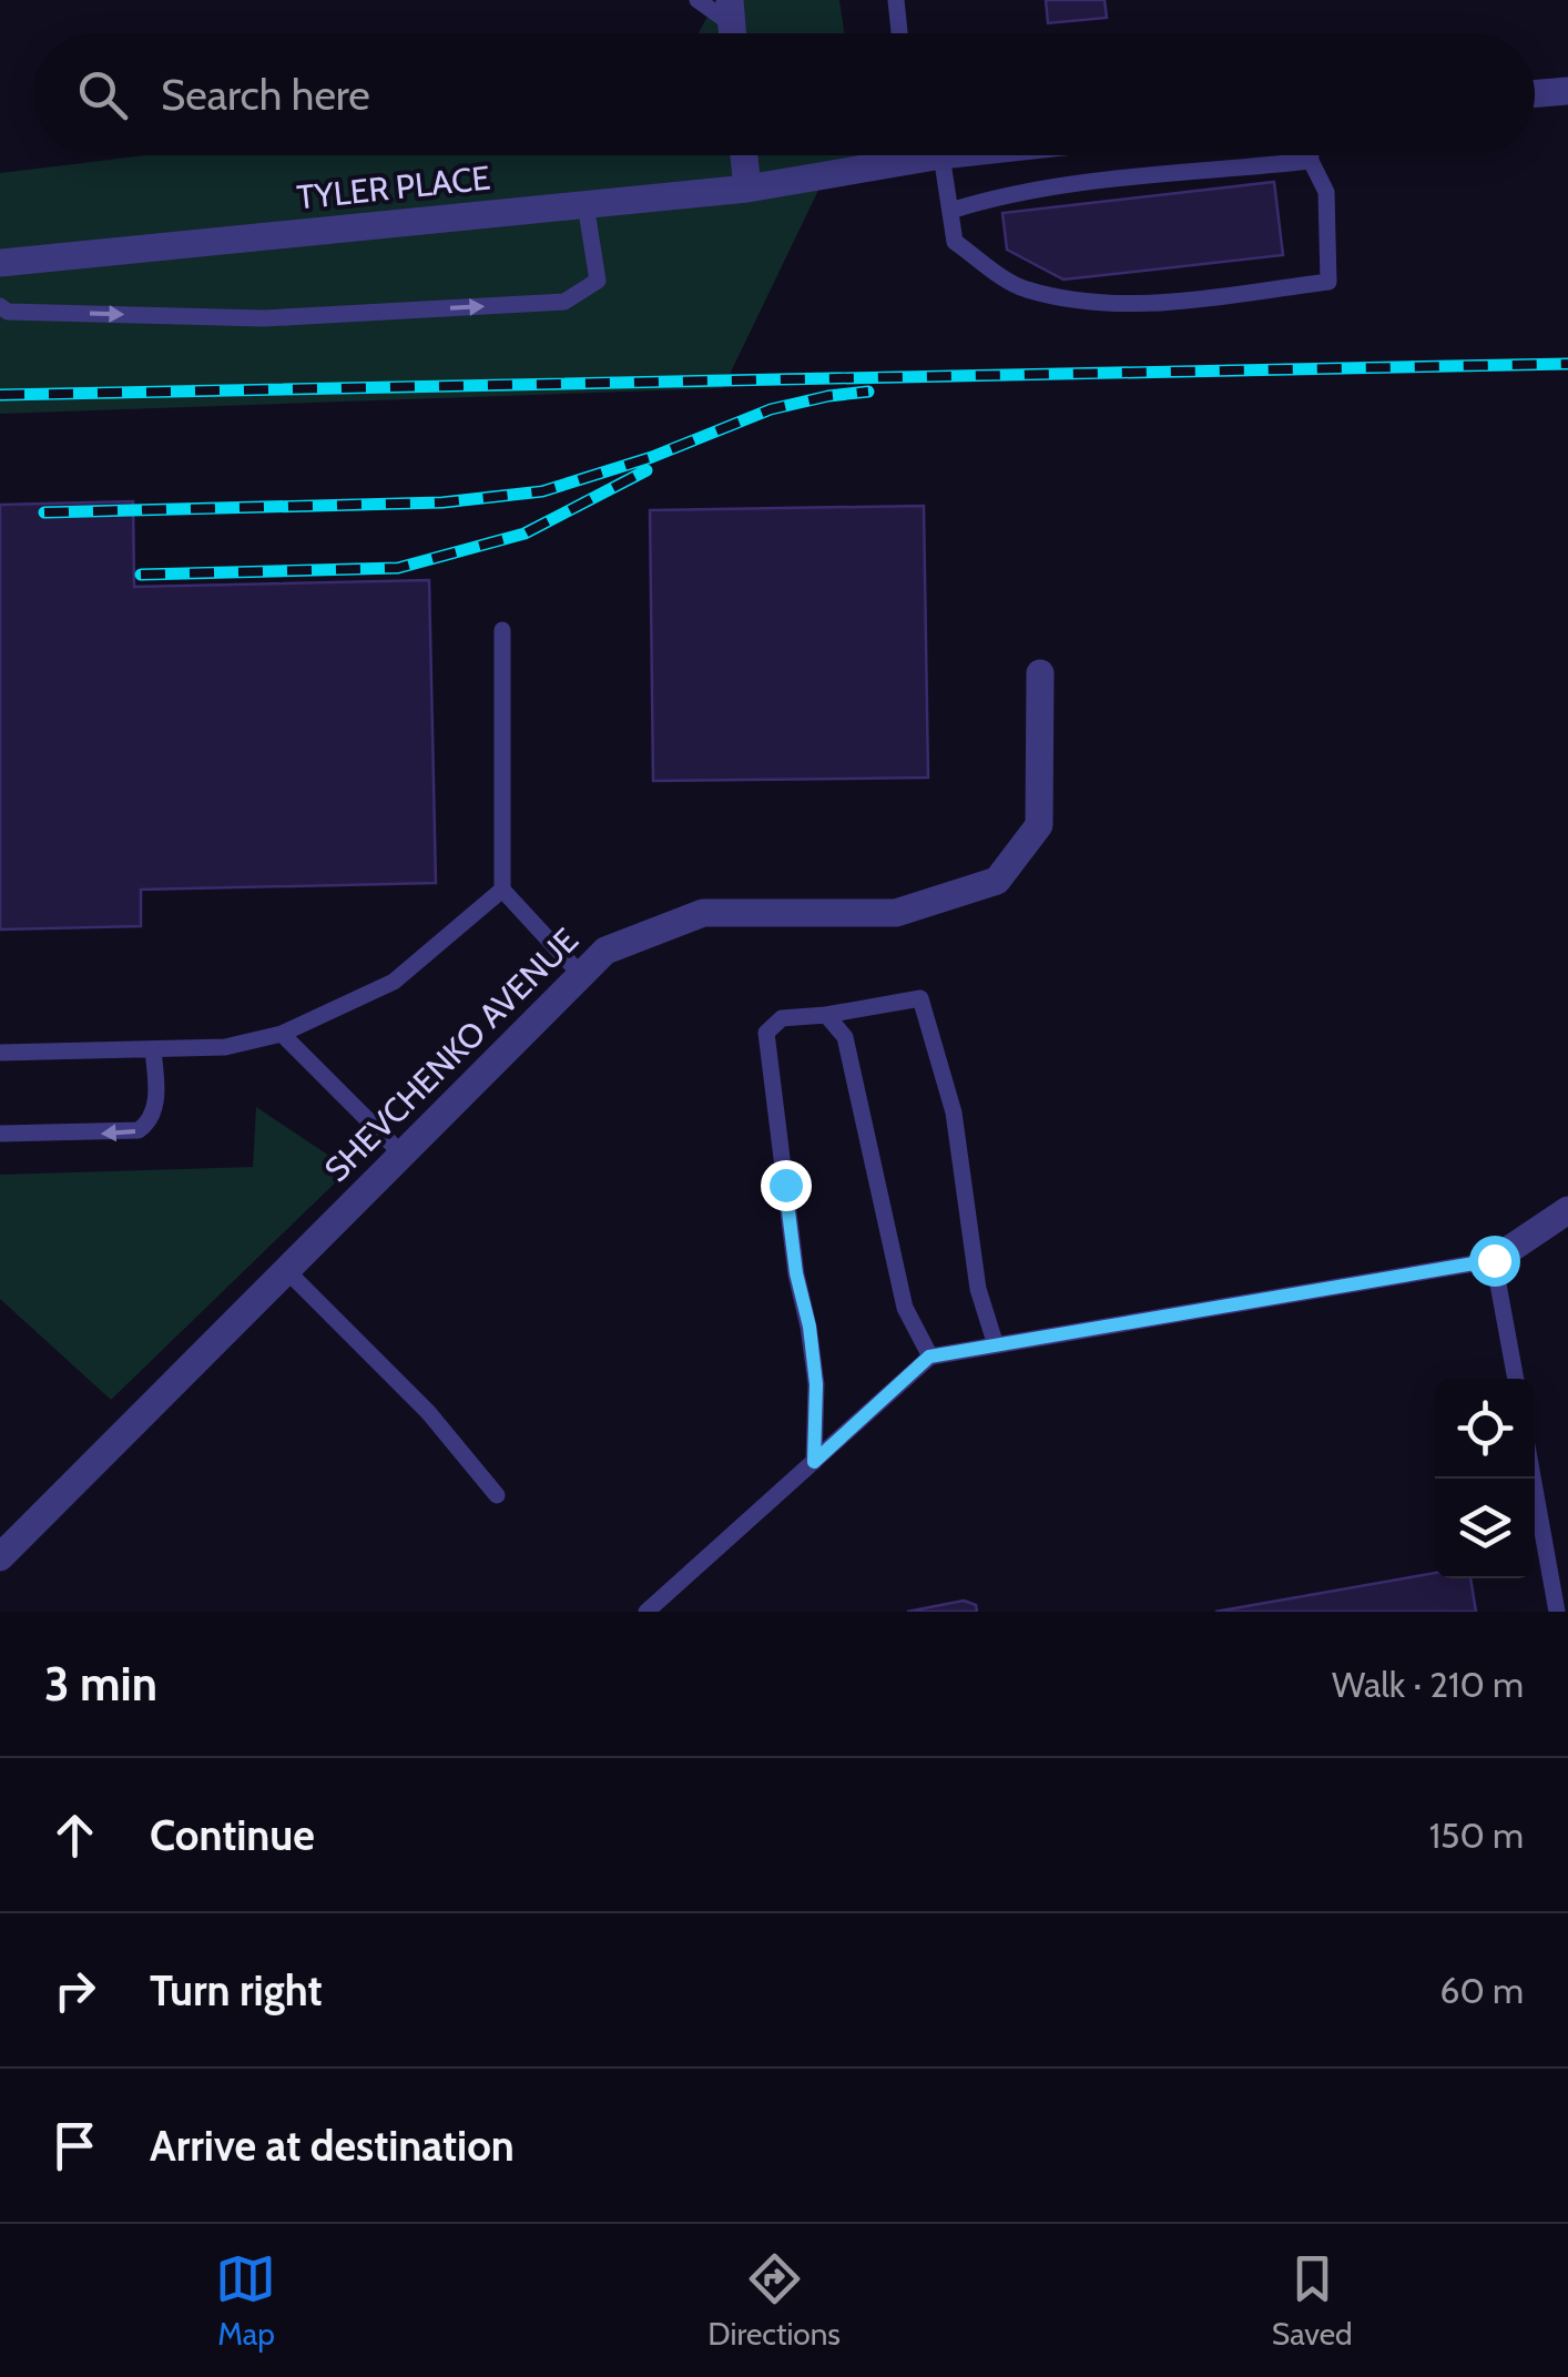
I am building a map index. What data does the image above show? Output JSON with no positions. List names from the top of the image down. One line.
{"streets":{"street":["TYLER PLACE","SHEVCHENKO AVENUE"]},"page":{"search":"Search here","heading":["3 min","Walk · 210 m"],"list":[["Continue","150 m"],["Turn right","60 m"],"Arrive at destination"],"nav":["Map","Directions","Saved"]}}
